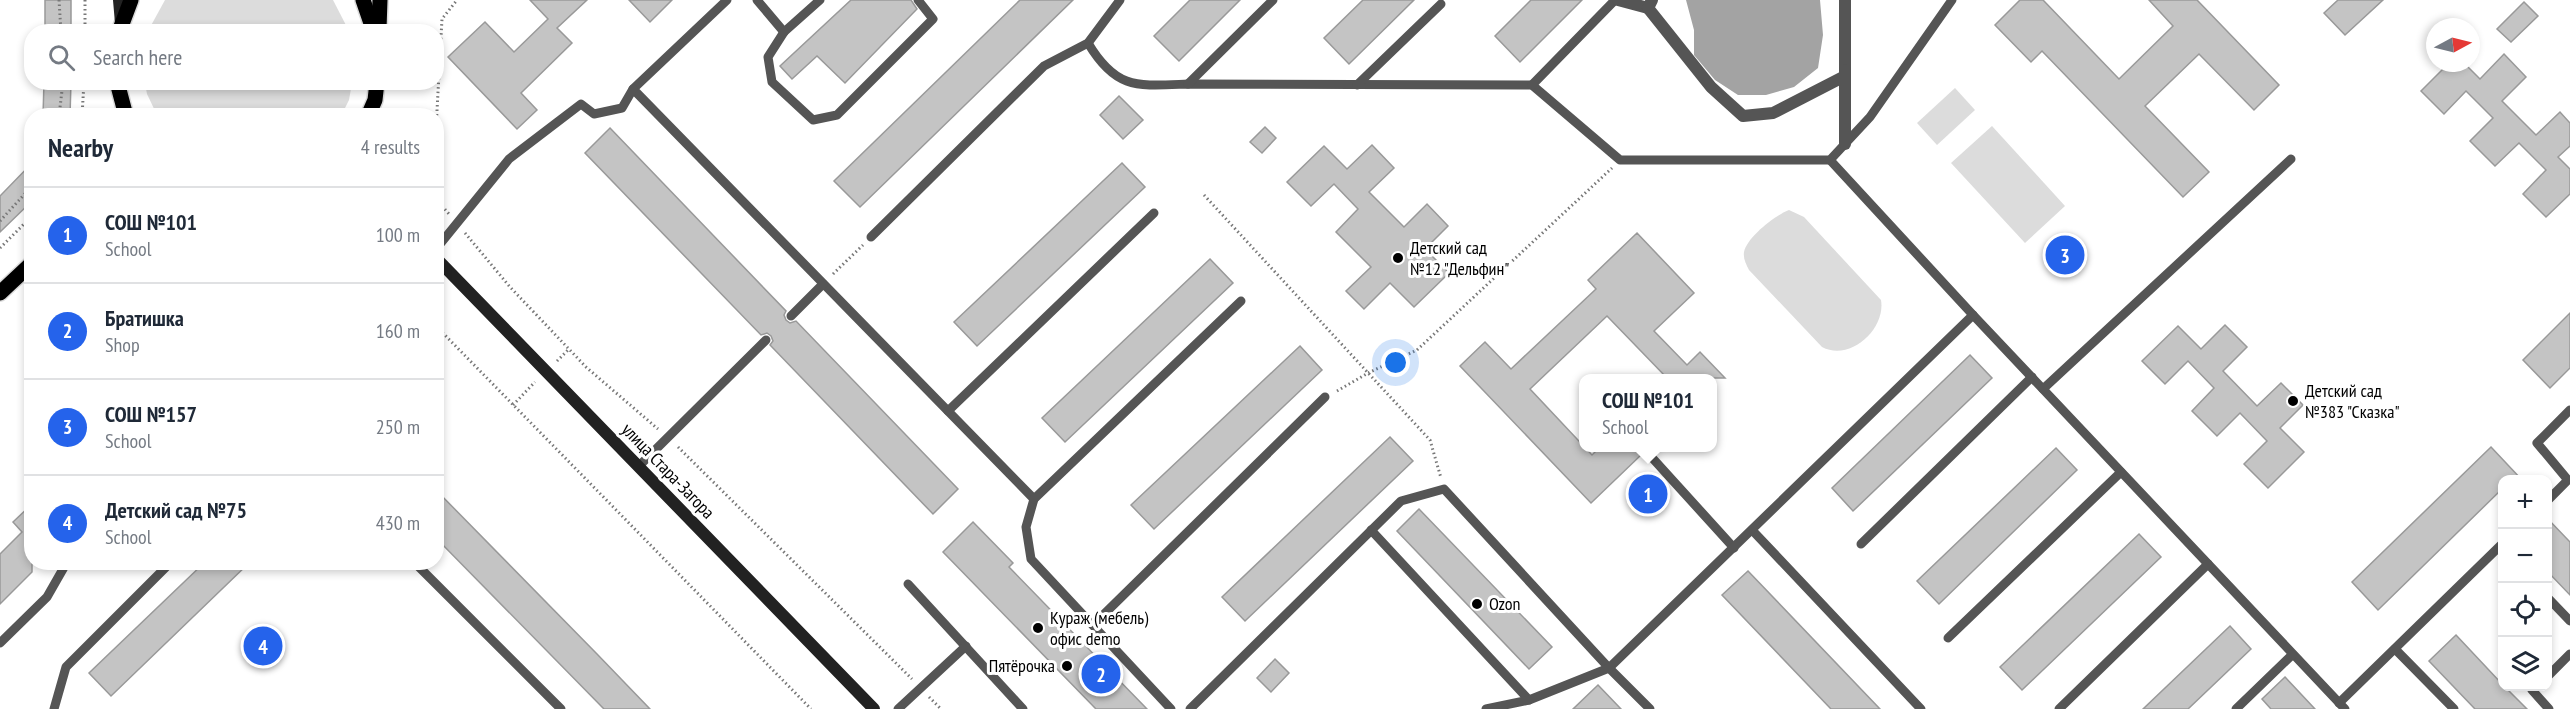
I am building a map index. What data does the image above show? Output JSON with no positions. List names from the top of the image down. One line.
{"streets":{"main road":["улица Стара-Загора"]},"places":["Детский сад №12 \"Дельфин\"","Детский сад №383 \"Сказка\"","Ozon","Кураж (мебель) офис demo","Пятёрочка"],"north":"right","page":{"search":"Search here","heading":["Nearby","4 results"],"list":[{"mark":"1","name":"СОШ №101","note":"School","value":"100 m"},{"mark":"2","name":"Братишка","note":"Shop","value":"160 m"},{"mark":"3","name":"СОШ №157","note":"School","value":"250 m"},{"mark":"4","name":"Детский сад №75","note":"School","value":"430 m"}],"pins":["3","1","4","2"],"popup":["СОШ №101","School"],"map_buttons":["+","−"]}}
